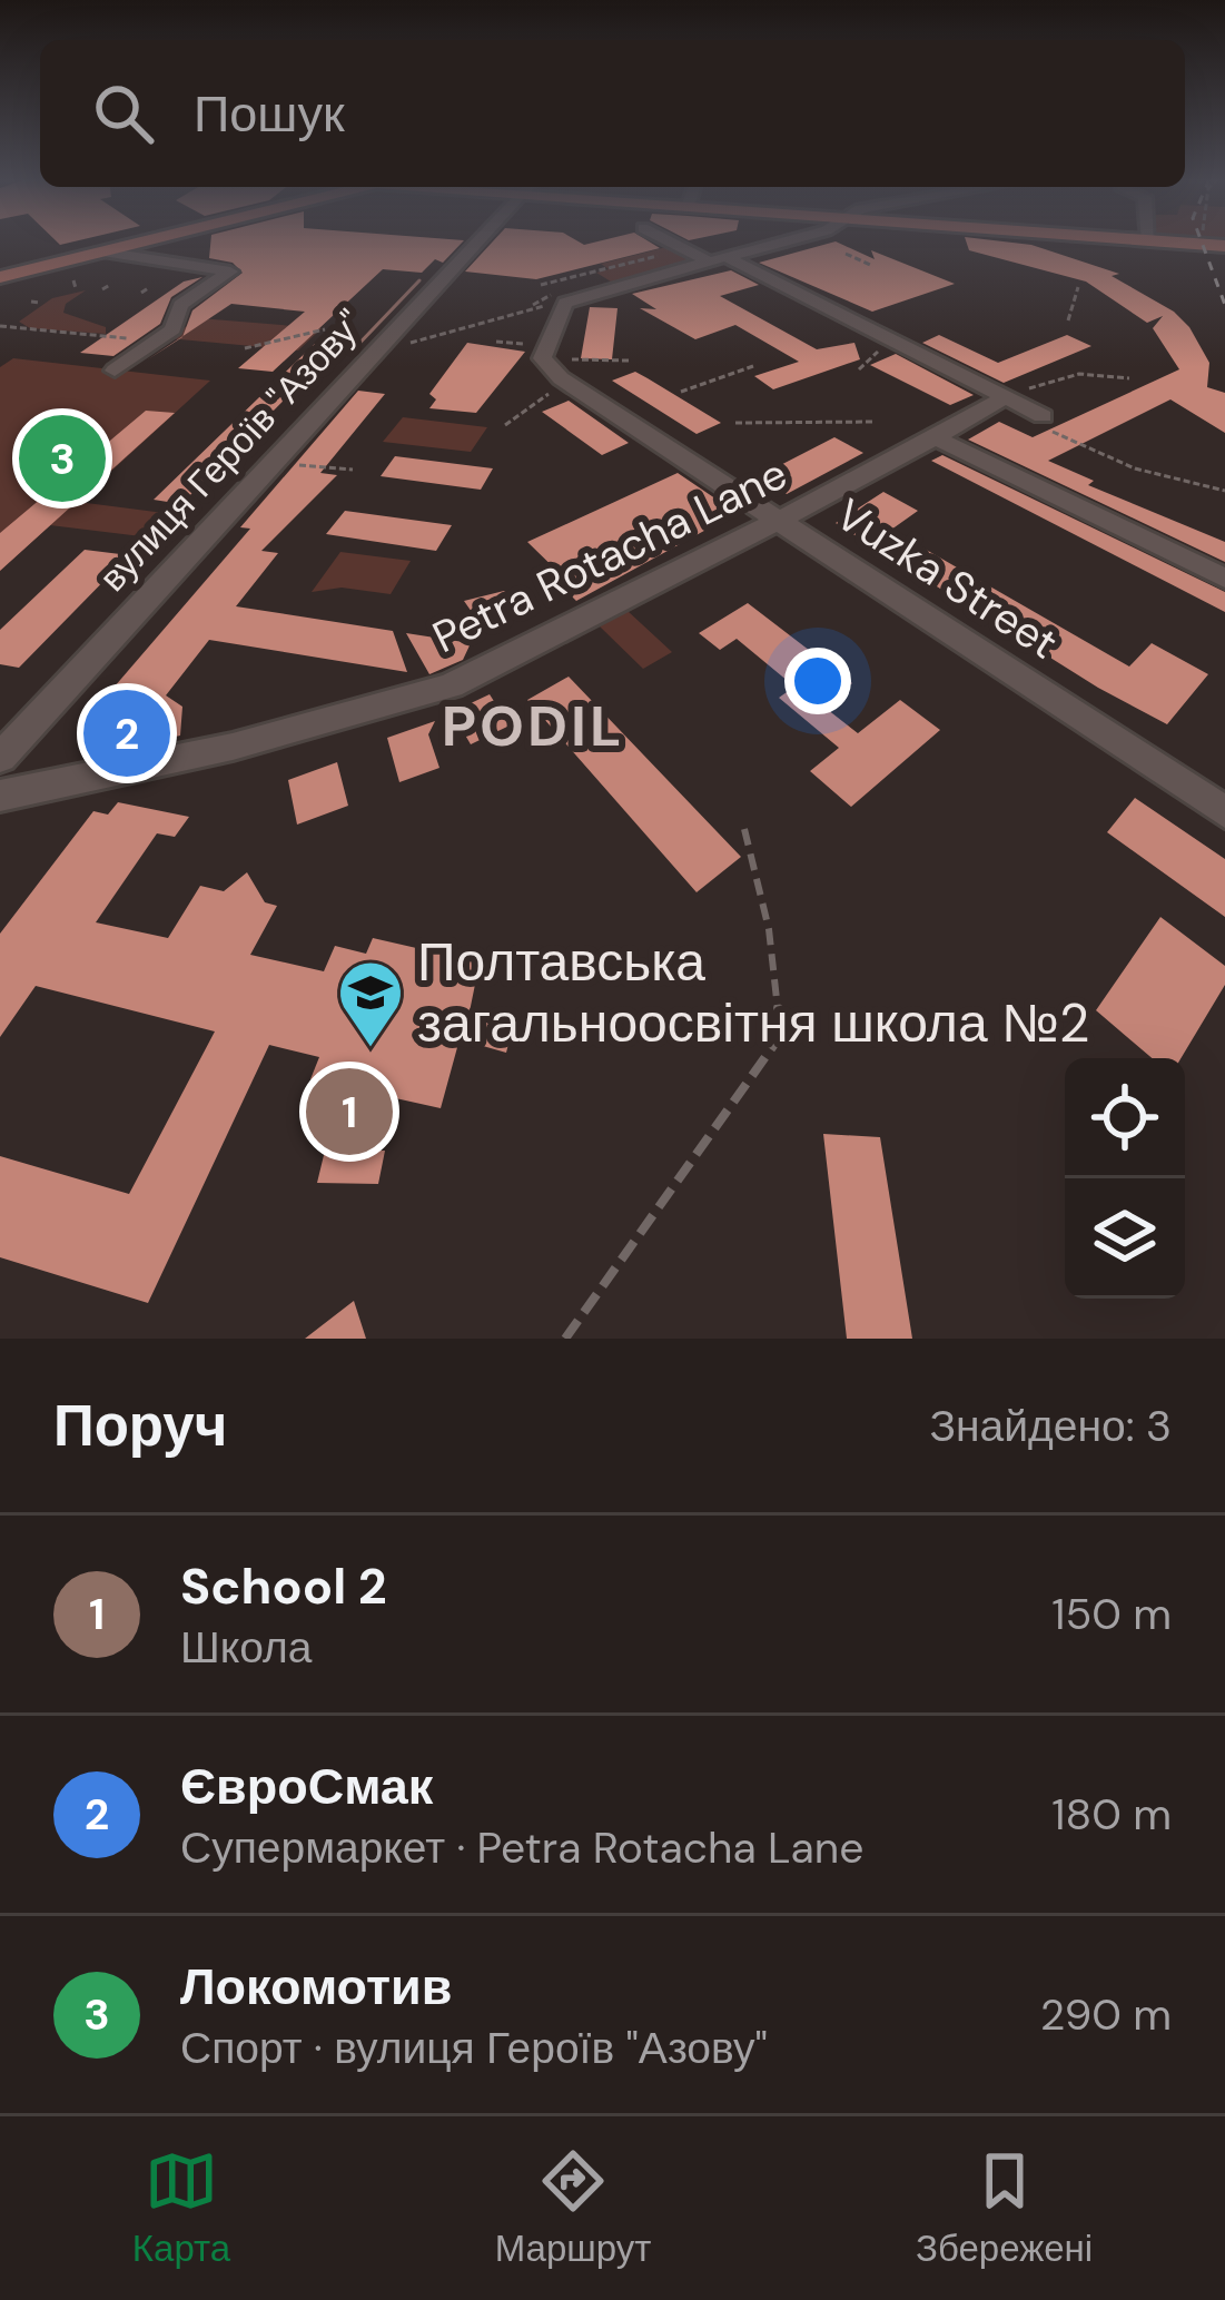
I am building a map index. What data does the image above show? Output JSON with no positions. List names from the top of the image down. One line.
{"streets":{"street":["вулиця Героїв \"Азову\"","Petra Rotacha Lane","Vuzka Street"]},"crossings":[["Petra Rotacha Lane","Vuzka Street"]],"districts":["PODIL"],"places":{"school or university":["Полтавська загальноосвітня школа №2"]},"page":{"search":"Пошук","pins":["3","2","1"],"heading":["Поруч","Знайдено: 3"],"list":[{"mark":"1","name":"School 2","note":"Школа","value":"150 m"},{"mark":"2","name":"ЄвроСмак","note":"Супермаркет · Petra Rotacha Lane","value":"180 m"},{"mark":"3","name":"Локомотив","note":"Спорт · вулиця Героїв \"Азову\"","value":"290 m"}],"nav":["Карта","Маршрут","Збережені"]}}
